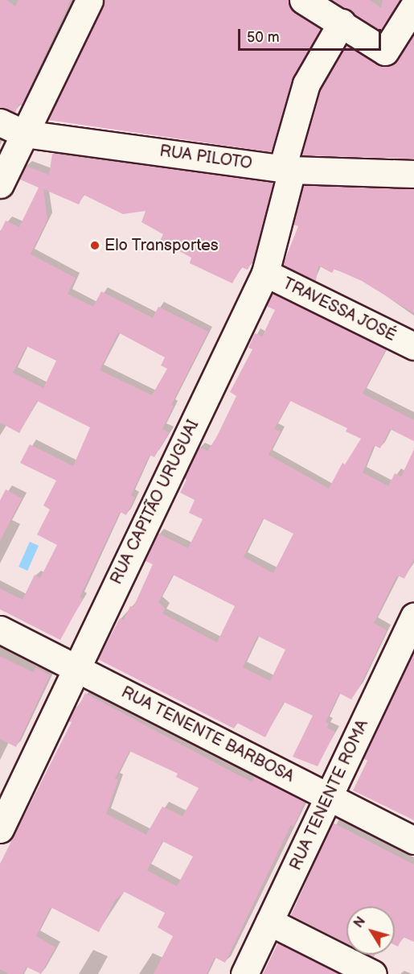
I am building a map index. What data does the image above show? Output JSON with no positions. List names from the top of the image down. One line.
{"streets":{"street":["RUA PILOTO","TRAVESSA JOSÉ","RUA CAPITÃO URUGUAI","RUA TENENTE BARBOSA","RUA TENENTE ROMA"]},"crossings":[["RUA PILOTO","RUA CAPITÃO URUGUAI"],["TRAVESSA JOSÉ","RUA CAPITÃO URUGUAI"],["RUA CAPITÃO URUGUAI","RUA TENENTE BARBOSA"],["RUA TENENTE BARBOSA","RUA TENENTE ROMA"]],"places":["Elo Transportes"],"scale_bar":"50 m","north":"top left"}
